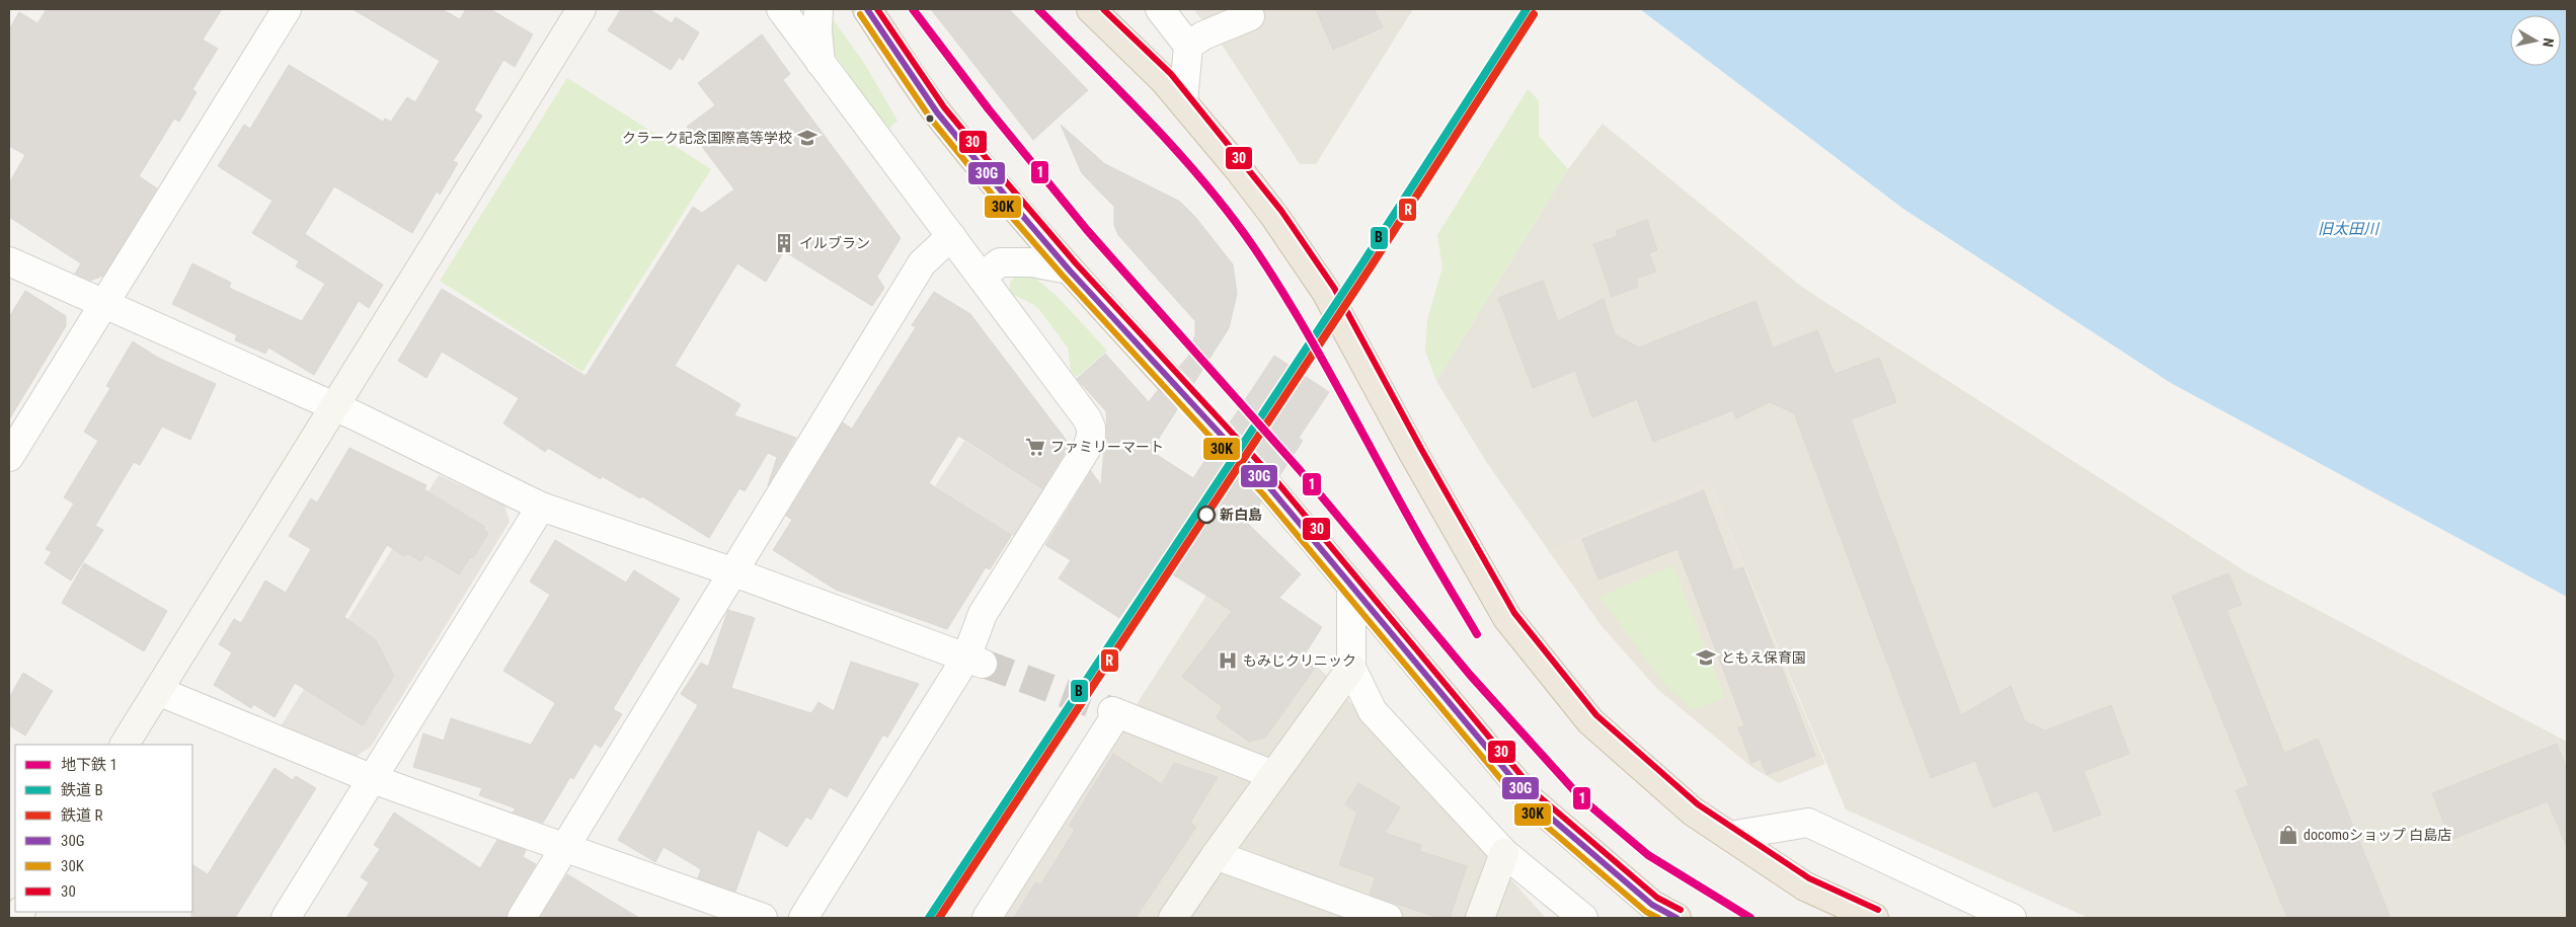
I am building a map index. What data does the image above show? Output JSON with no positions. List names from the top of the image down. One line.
{"water":["旧太田川"],"places":{"school or university":["クラーク記念国際高等学校","ともえ保育園"],"building":["イルブラン"],"supermarket":["ファミリーマート"],"other":["新白島"],"hospital":["もみじクリニック"],"shop":["docomoショップ 白島店"]},"lines":["metro line 1","rail line B","transit line 30G","transit line 30","rail line R","transit line 30K"],"legend":["地下鉄 1","鉄道 B","鉄道 R","30G","30K","30"],"north":"right"}
